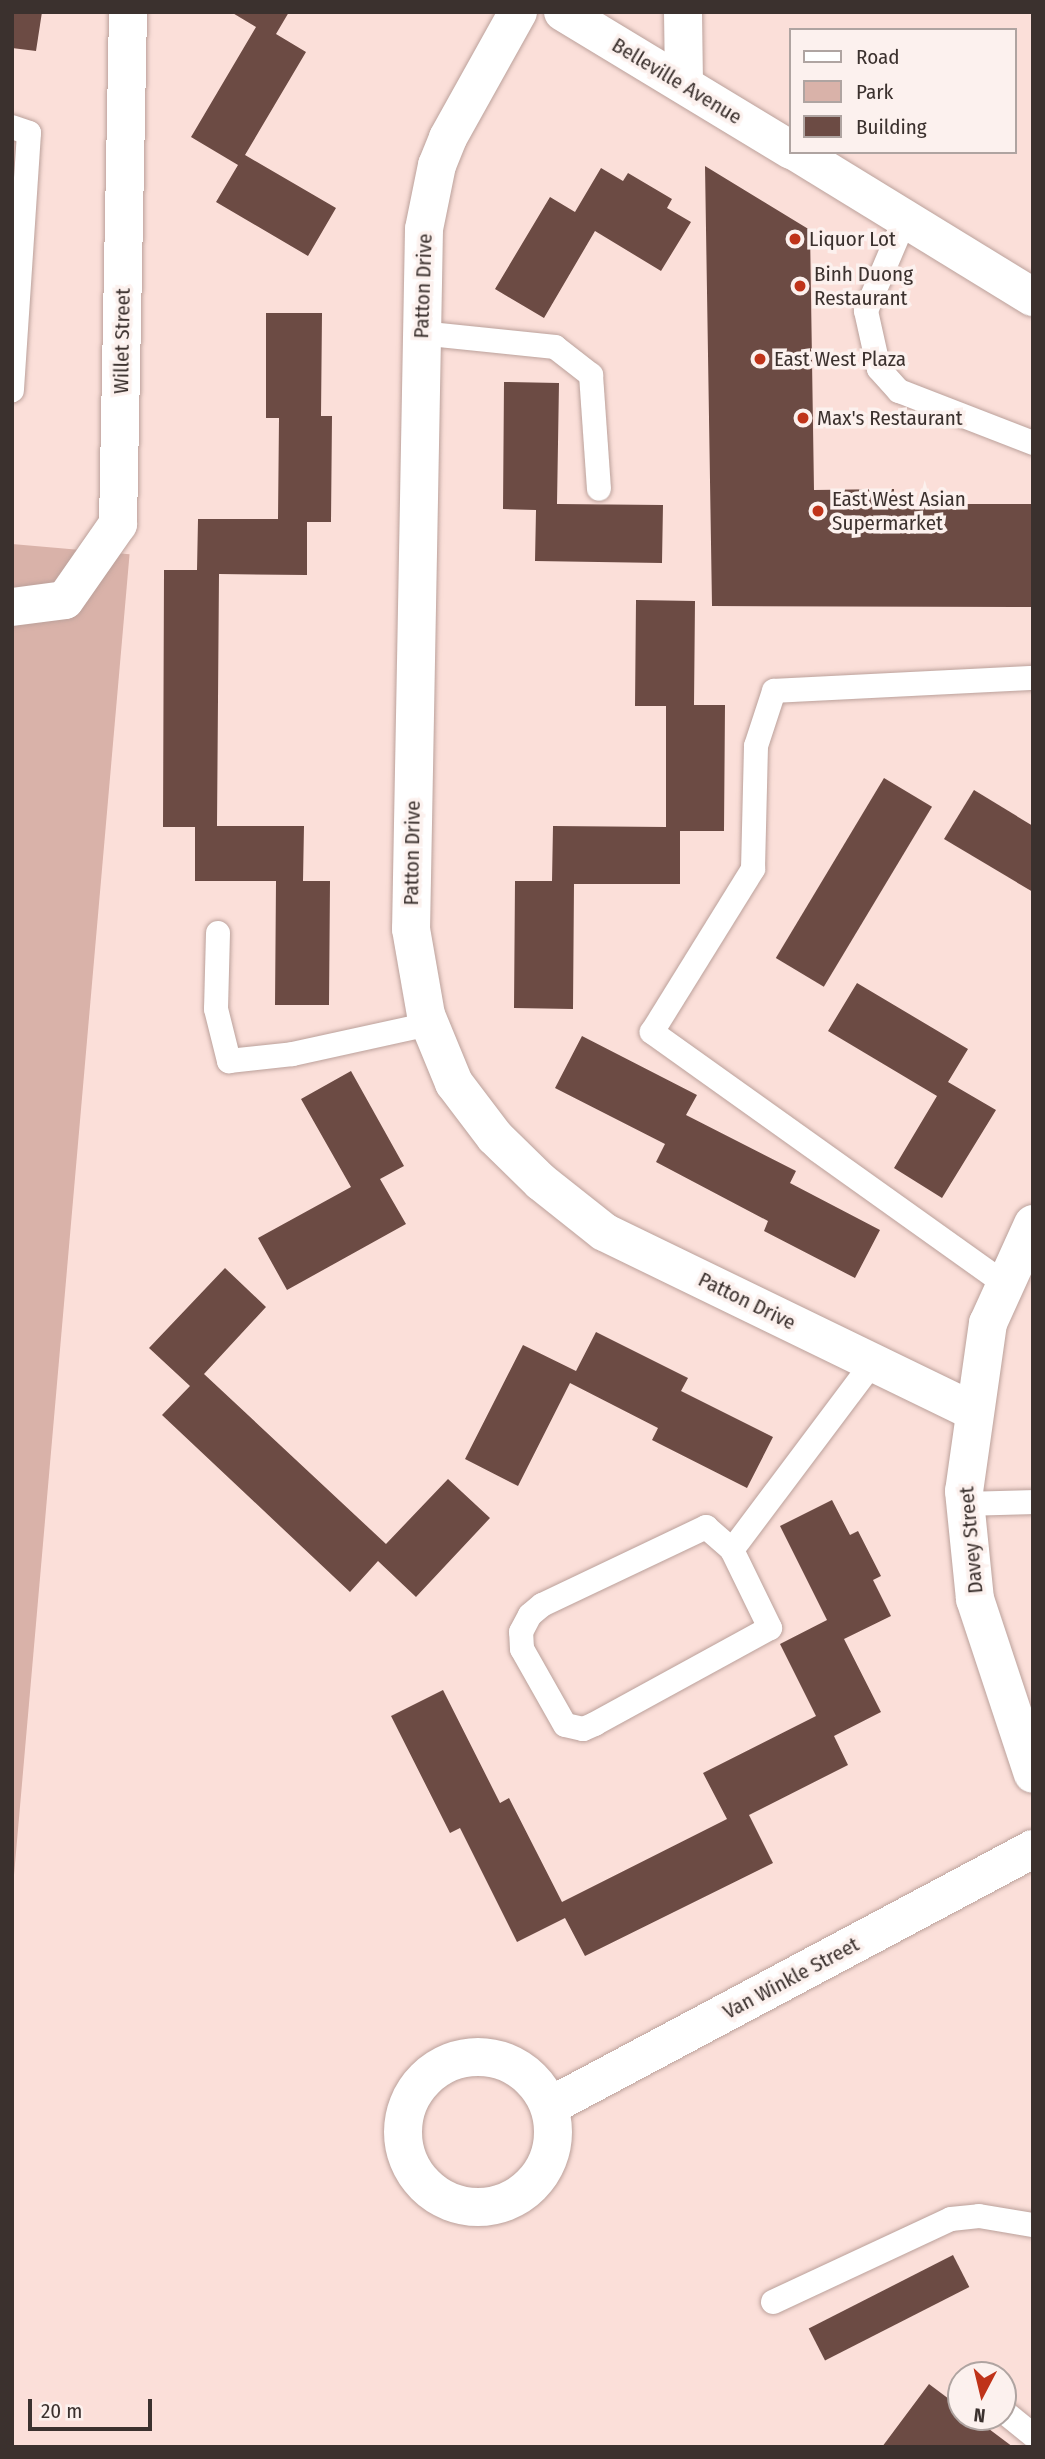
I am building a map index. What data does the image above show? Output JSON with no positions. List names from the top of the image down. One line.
{"streets":{"street":["Belleville Avenue","Patton Drive","Willet Street","Davey Street","Van Winkle Street"]},"crossings":[["Patton Drive","Davey Street"]],"places":["Liquor Lot","Binh Duong Restaurant","East West Plaza","Max's Restaurant","East West Asian Supermarket"],"legend":["Road","Park","Building"],"scale_bar":"20 m","north":"bottom"}
